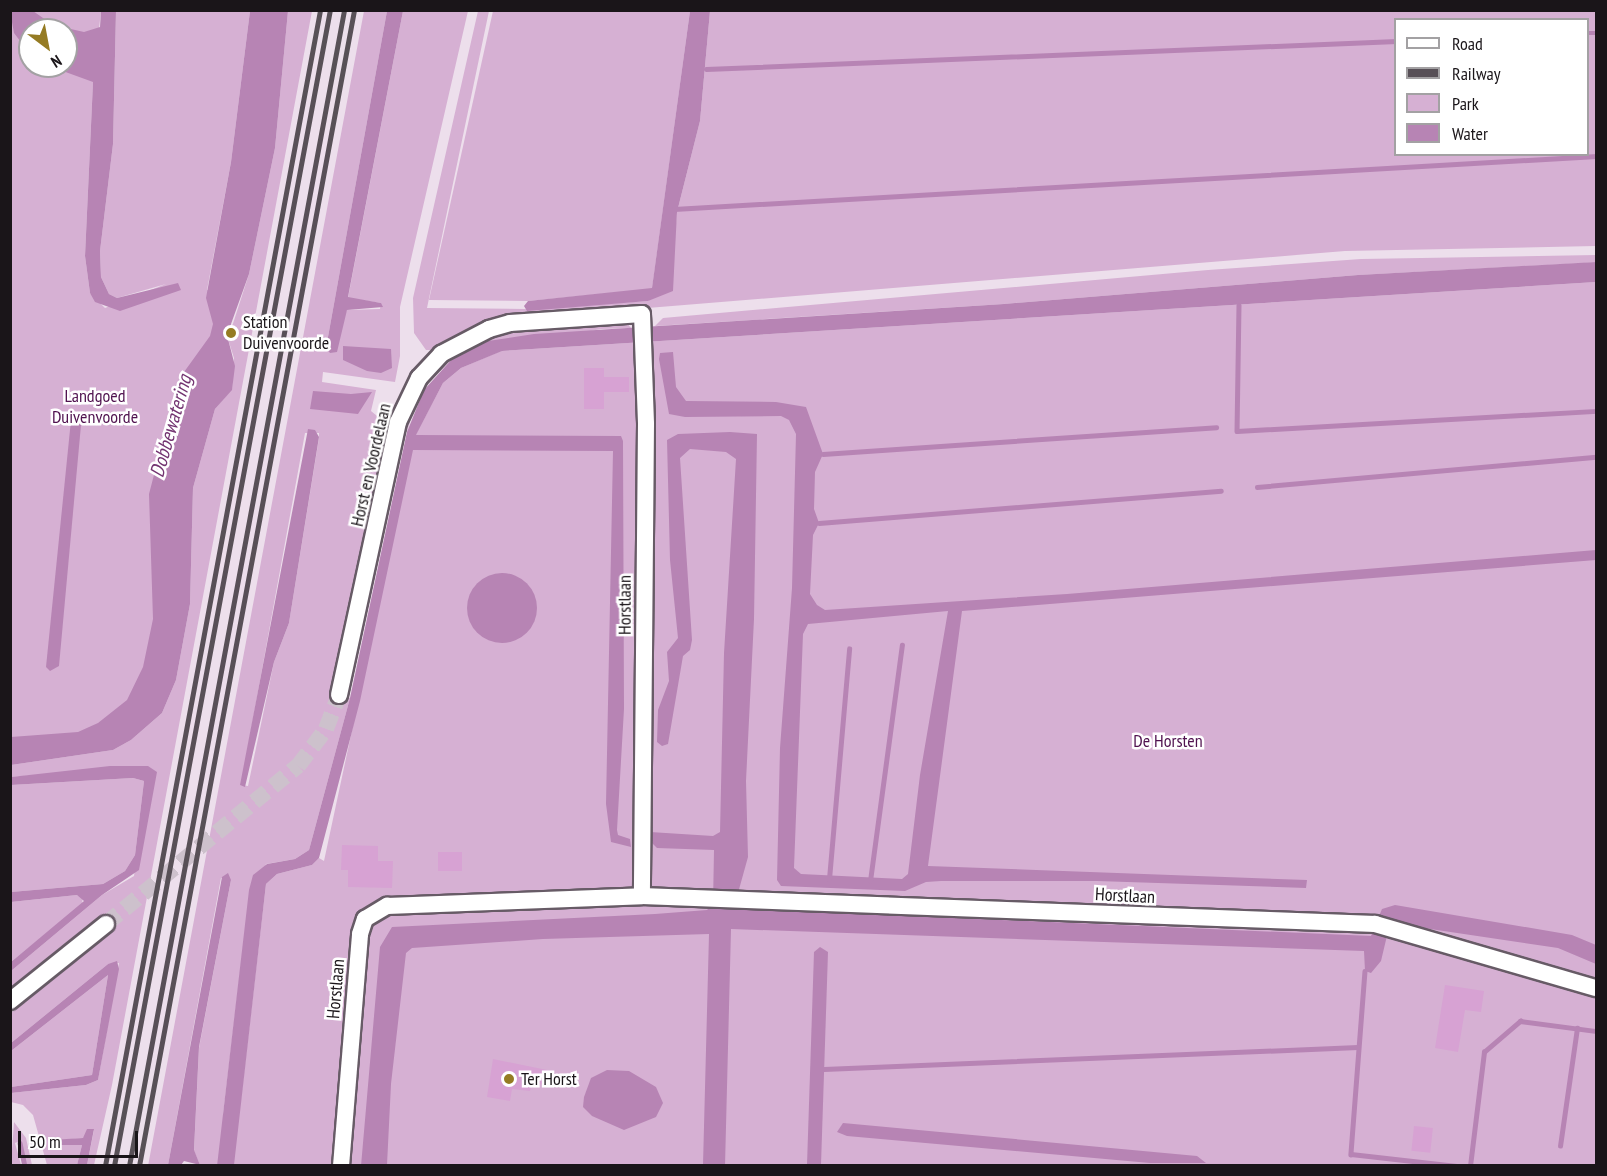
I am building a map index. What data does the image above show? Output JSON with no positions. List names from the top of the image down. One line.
{"streets":{"street":["Horst en Voordelaan","Horstlaan"]},"crossings":[["Horst en Voordelaan","Horstlaan"]],"water":["Dobbewatering"],"parks":["Landgoed Duivenvoorde","De Horsten"],"places":["Station Duivenvoorde","Ter Horst"],"legend":["Road","Railway","Park","Water"],"scale_bar":"50 m","north":"bottom right"}
